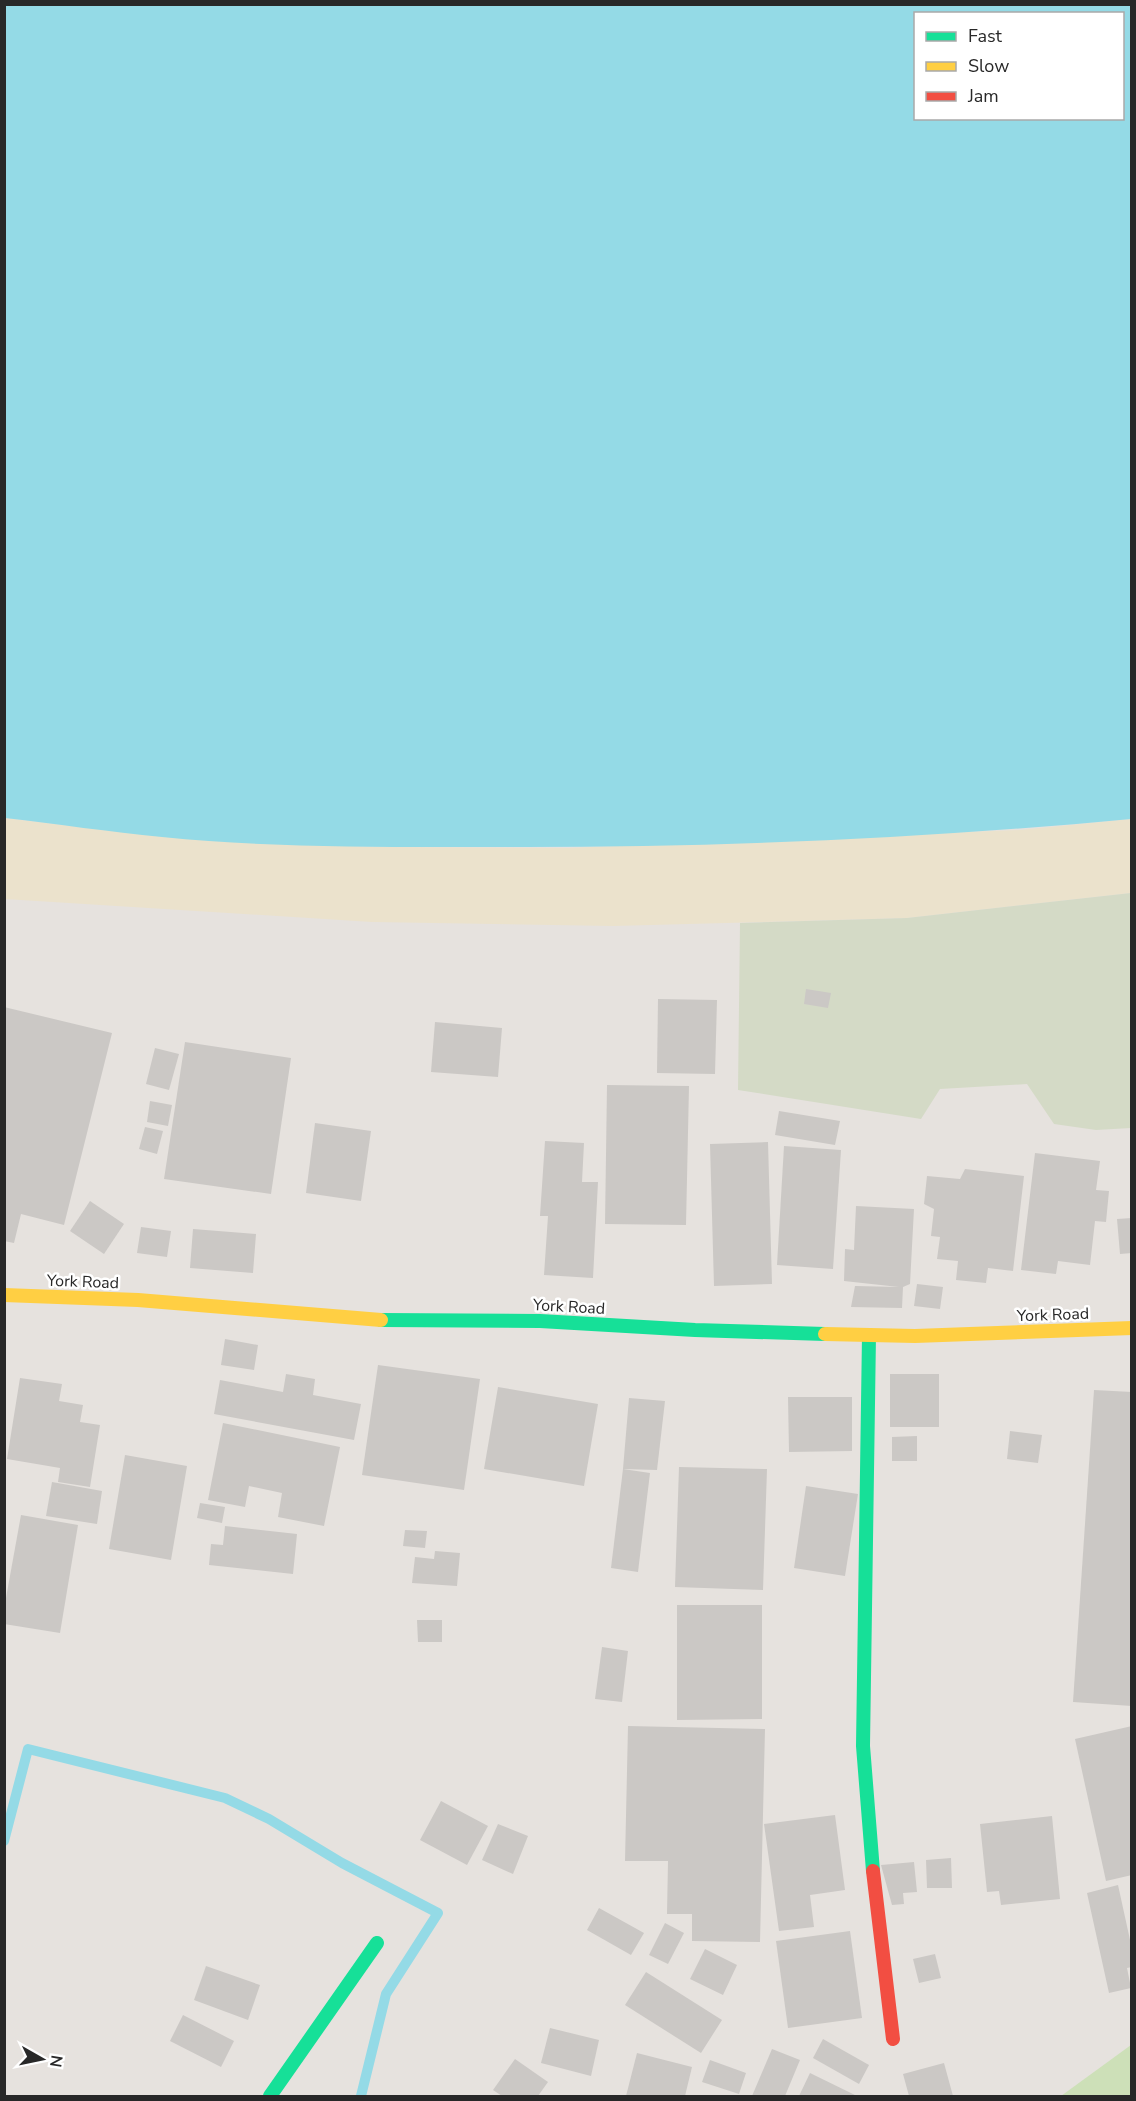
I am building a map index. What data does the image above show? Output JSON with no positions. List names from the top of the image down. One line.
{"streets":{"street":["York Road"]},"legend":["Fast","Slow","Jam"],"north":"right"}
